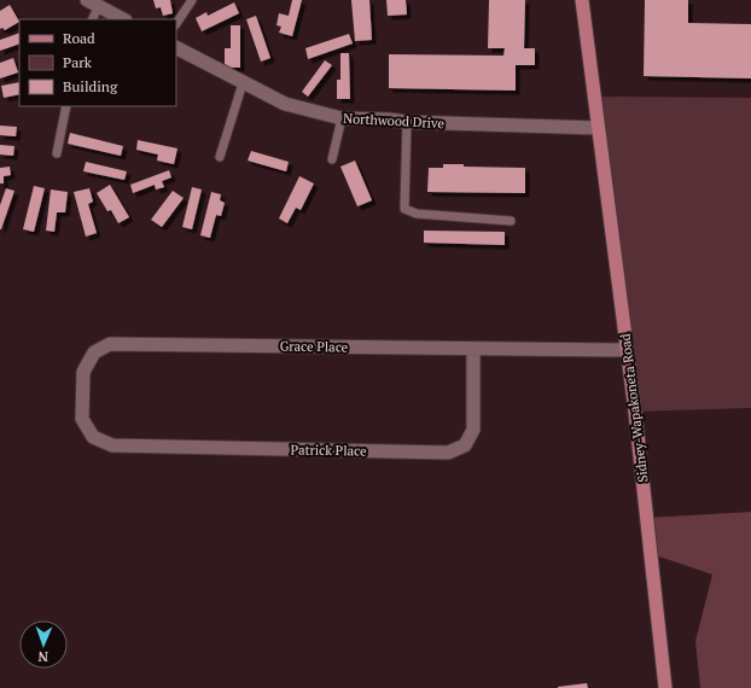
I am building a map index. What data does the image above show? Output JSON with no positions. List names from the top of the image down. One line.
{"streets":{"main road":["Sidney-Wapakoneta Road"],"street":["Northwood Drive","Grace Place","Patrick Place"]},"crossings":[["Northwood Drive","Sidney-Wapakoneta Road"],["Grace Place","Sidney-Wapakoneta Road"],["Grace Place","Patrick Place"]],"legend":["Road","Park","Building"],"north":"bottom"}
